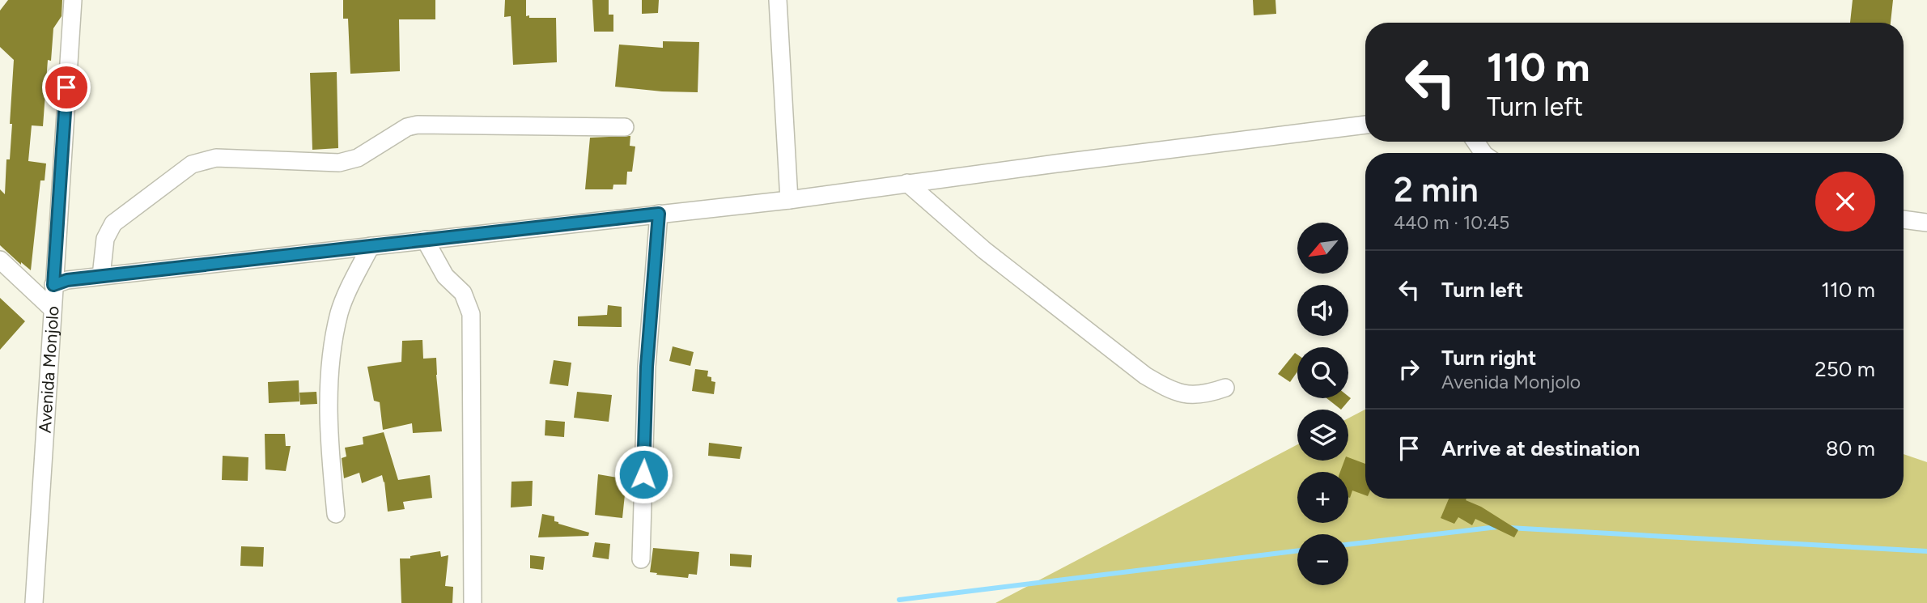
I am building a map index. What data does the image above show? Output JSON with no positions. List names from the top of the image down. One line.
{"streets":{"street":["Avenida Monjolo"]},"north":"bottom left","page":{"turn":["110 m","Turn left"],"heading":["2 min","440 m · 10:45"],"map_buttons":["+","−"],"list":[{"name":"Turn left","value":"110 m"},{"name":"Turn right","note":"Avenida Monjolo","value":"250 m"},{"name":"Arrive at destination","value":"80 m"}]}}
